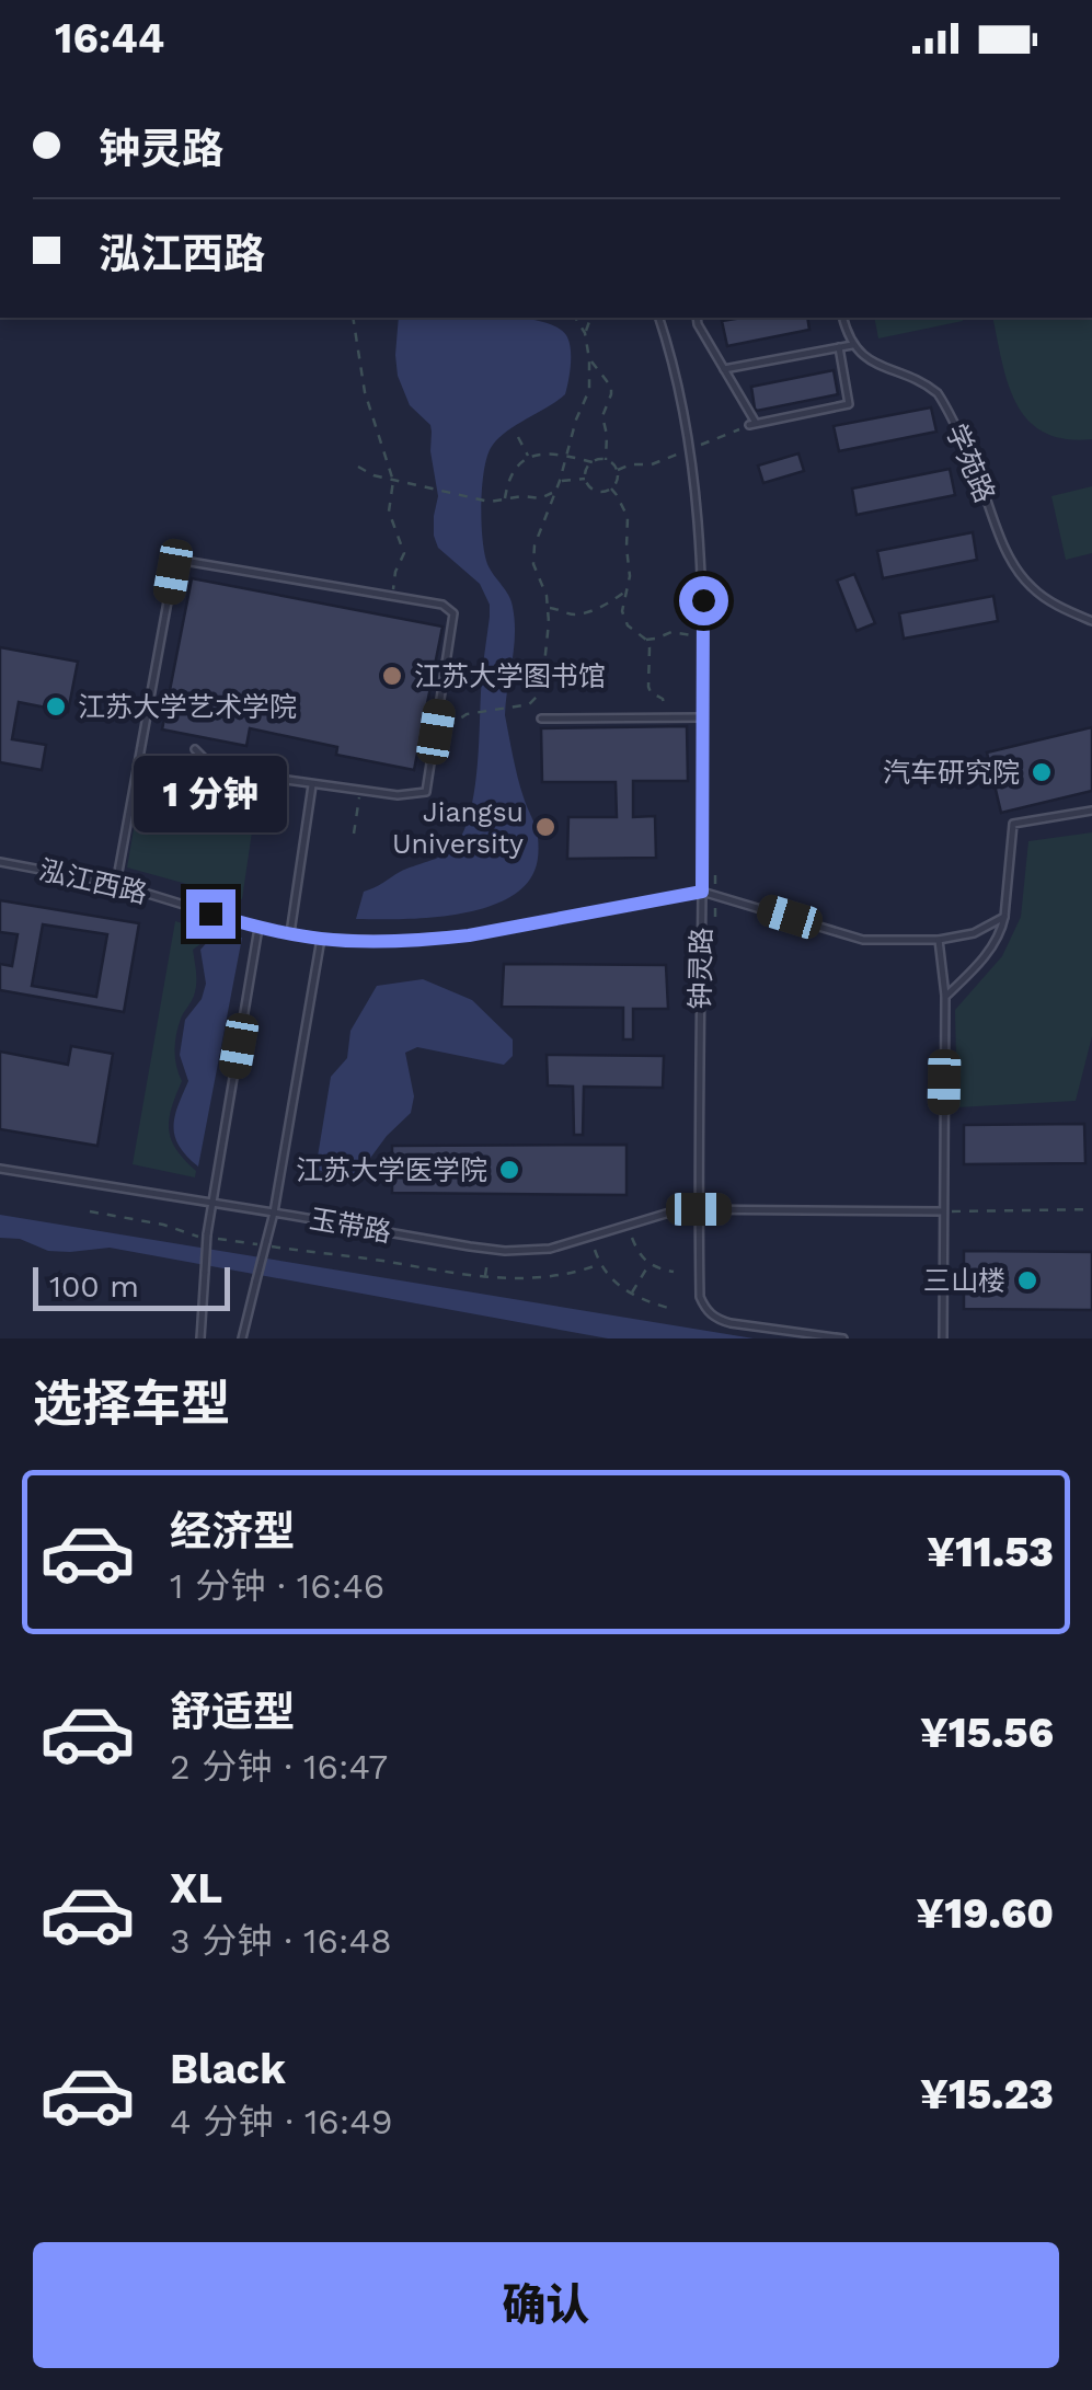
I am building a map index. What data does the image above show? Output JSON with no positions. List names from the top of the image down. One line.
{"streets":{"lane":["学苑路","泓江西路","钟灵路","玉带路"]},"crossings":[["泓江西路","钟灵路"],["钟灵路","玉带路"]],"places":["江苏大学图书馆","江苏大学艺术学院","汽车研究院","Jiangsu University","江苏大学医学院","三山楼"],"scale_bar":"100 m","page":{"status":"16:44","banner":["钟灵路","泓江西路"],"bubble":"1 分钟","scale":"100 m","heading":"选择车型","list":[{"name":"经济型","note":"1 分钟 · 16:46","value":"¥11.53"},{"name":"舒适型","note":"2 分钟 · 16:47","value":"¥15.56"},{"name":"XL","note":"3 分钟 · 16:48","value":"¥19.60"},{"name":"Black","note":"4 分钟 · 16:49","value":"¥15.23"}],"buttons":"确认"}}
